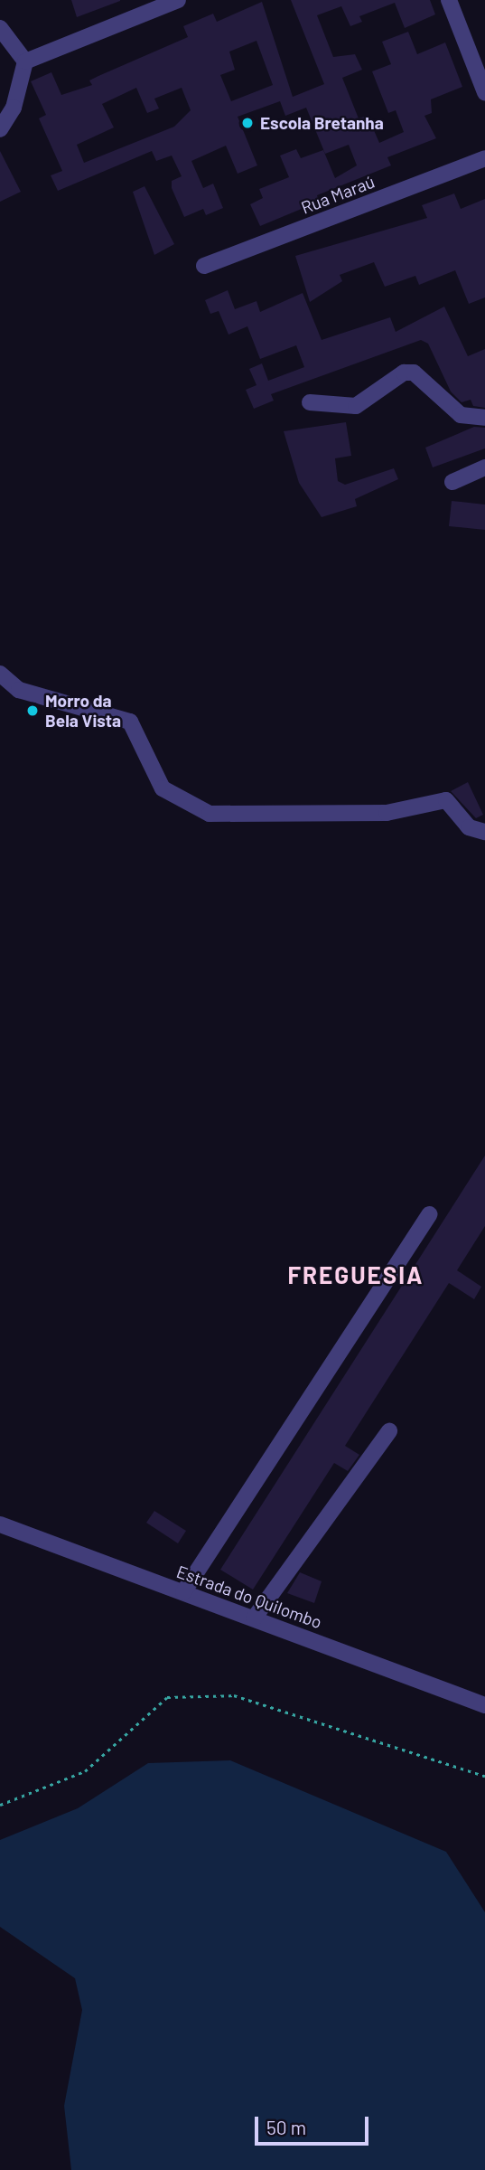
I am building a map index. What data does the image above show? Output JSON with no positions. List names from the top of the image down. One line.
{"streets":{"street":["Rua Maraú","Estrada do Quilombo"]},"districts":["FREGUESIA"],"places":["Escola Bretanha","Morro da Bela Vista"],"scale_bar":"50 m"}
